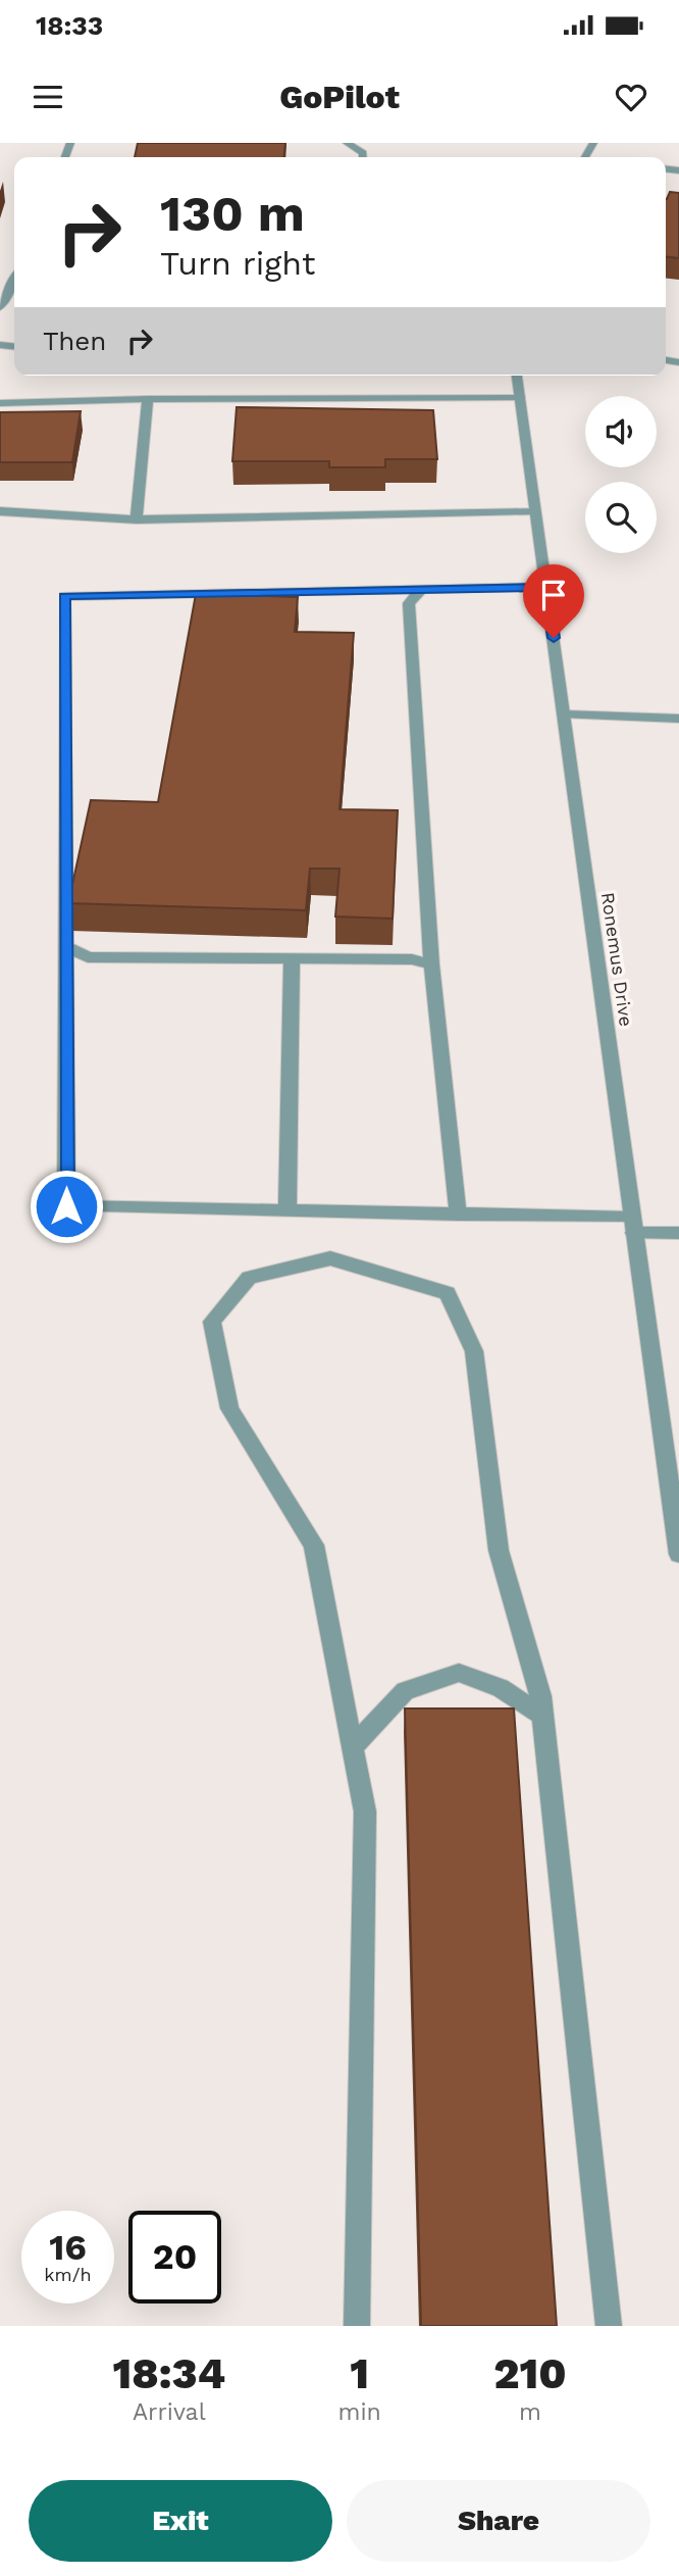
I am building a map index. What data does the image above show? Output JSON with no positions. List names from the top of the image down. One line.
{"streets":{"street":["Ronemus Drive"]},"page":{"status":"18:33","header":"GoPilot","turn":["130 m","Turn right"],"then":"Then","speed":"16 km/h","limit":"20","eta":["18:34","Arrival","1","min","210","m"],"buttons":["Exit","Share"]}}
